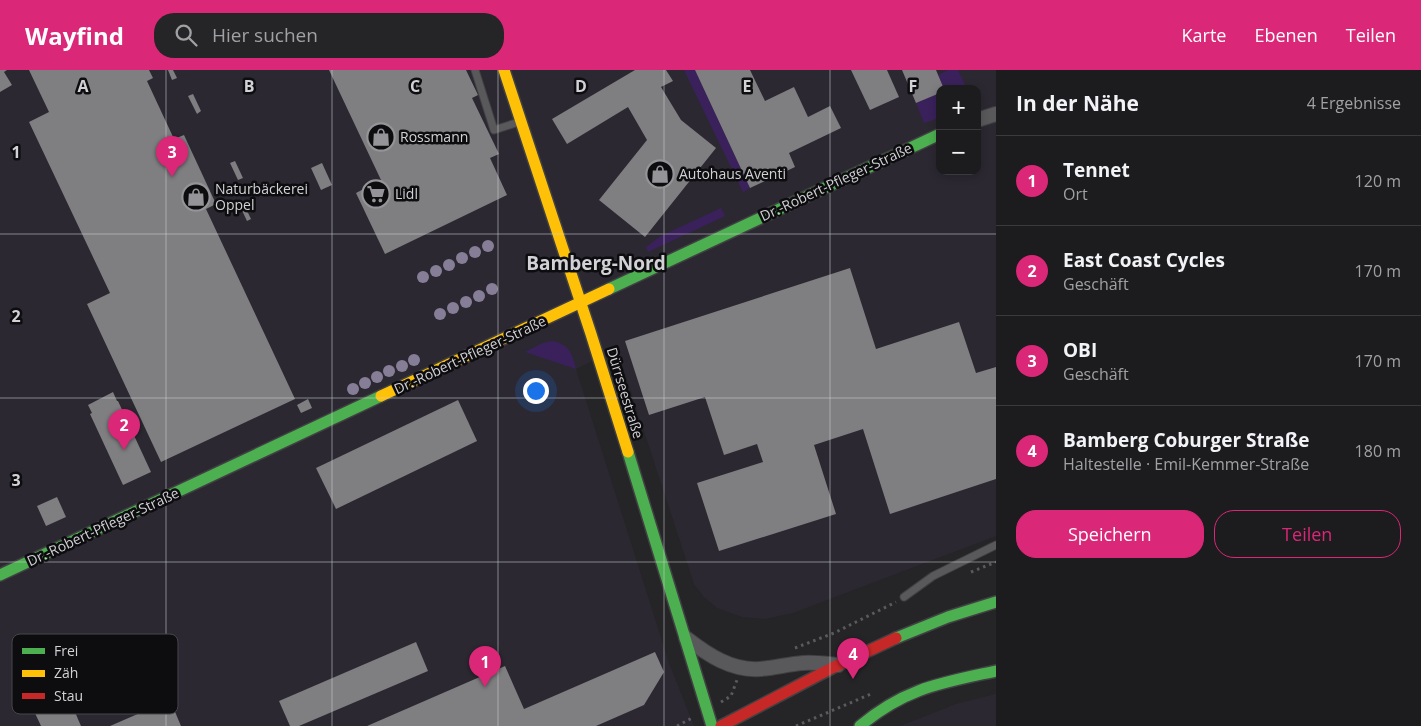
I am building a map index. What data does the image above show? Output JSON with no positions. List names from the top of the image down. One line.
{"streets":{"street":["Dr.-Robert-Pfleger-Straße","Dürrseestraße"]},"crossings":[["Dr.-Robert-Pfleger-Straße","Dürrseestraße"]],"districts":["Bamberg-Nord"],"places":{"shop":["Rossmann","Autohaus Aventi","Naturbäckerei Oppel"],"supermarket":["Lidl"]},"legend":["Frei","Zäh","Stau"],"page":{"header":"Wayfind","search":"Hier suchen","nav":["Karte","Ebenen","Teilen"],"heading":["In der Nähe","4 Ergebnisse"],"map_buttons":["+","−"],"list":[{"mark":"1","name":"Tennet","note":"Ort","value":"120 m"},{"mark":"2","name":"East Coast Cycles","note":"Geschäft","value":"170 m"},{"mark":"3","name":"OBI","note":"Geschäft","value":"170 m"},{"mark":"4","name":"Bamberg Coburger Straße","note":"Haltestelle · Emil-Kemmer-Straße","value":"180 m"}],"pins":["3","2","4","1"],"buttons":["Speichern","Teilen"]},"grid":{"columns":["A","B","C","D","E","F"],"rows":["1","2","3"]}}
